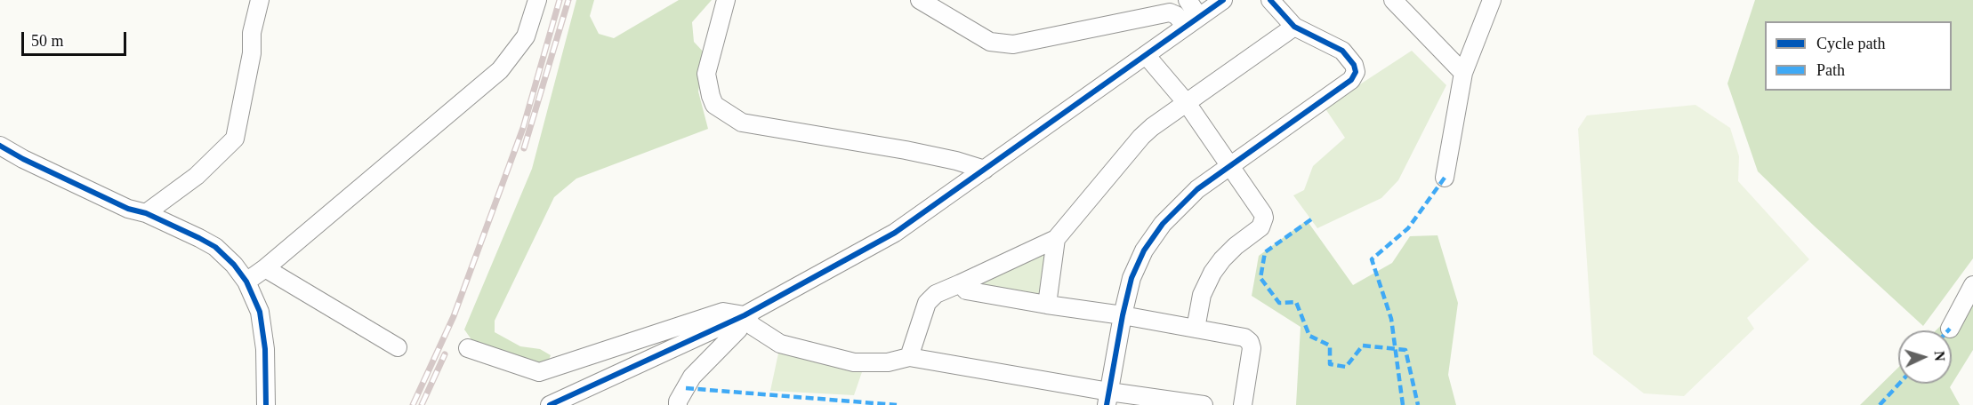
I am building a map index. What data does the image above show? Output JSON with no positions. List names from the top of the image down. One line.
{"legend":["Cycle path","Path"],"scale_bar":"50 m","north":"right"}
